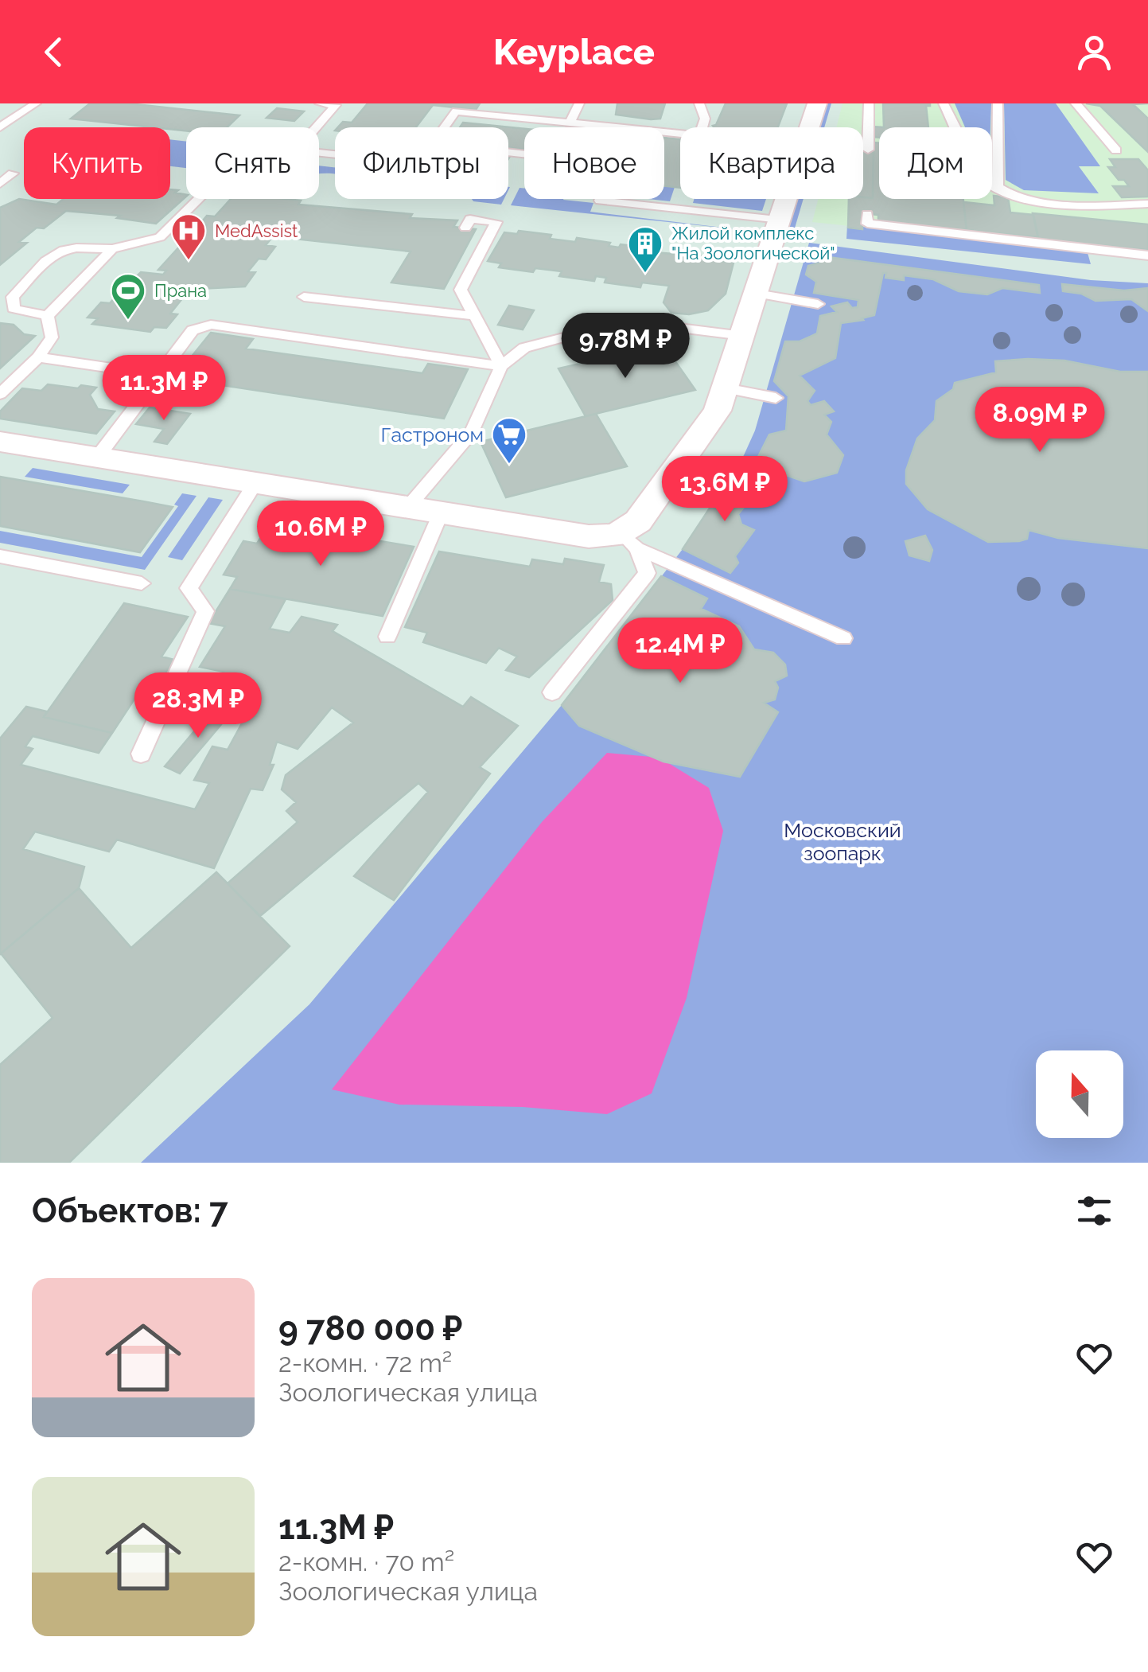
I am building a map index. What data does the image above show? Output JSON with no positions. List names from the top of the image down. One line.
{"parks":["Московский зоопарк"],"places":{"hospital":["MedAssist"],"building":["Жилой комплекс \"На Зоологической\""],"sports":["Прана"],"supermarket":["Гастроном"]},"north":"top","page":{"header":"Keyplace","chip":["Купить","Снять","Фильтры","Новое","Квартира","Дом"],"price":["9.78M ₽","11.3M ₽","8.09M ₽","13.6M ₽","10.6M ₽","12.4M ₽","28.3M ₽"],"heading":"Объектов: 7","list":[{"name":"9 780 000 ₽","note":"2-комн. · 72 m² · Зоологическая улица"},{"name":"11.3M ₽","note":"2-комн. · 70 m² · Зоологическая улица"}]}}
